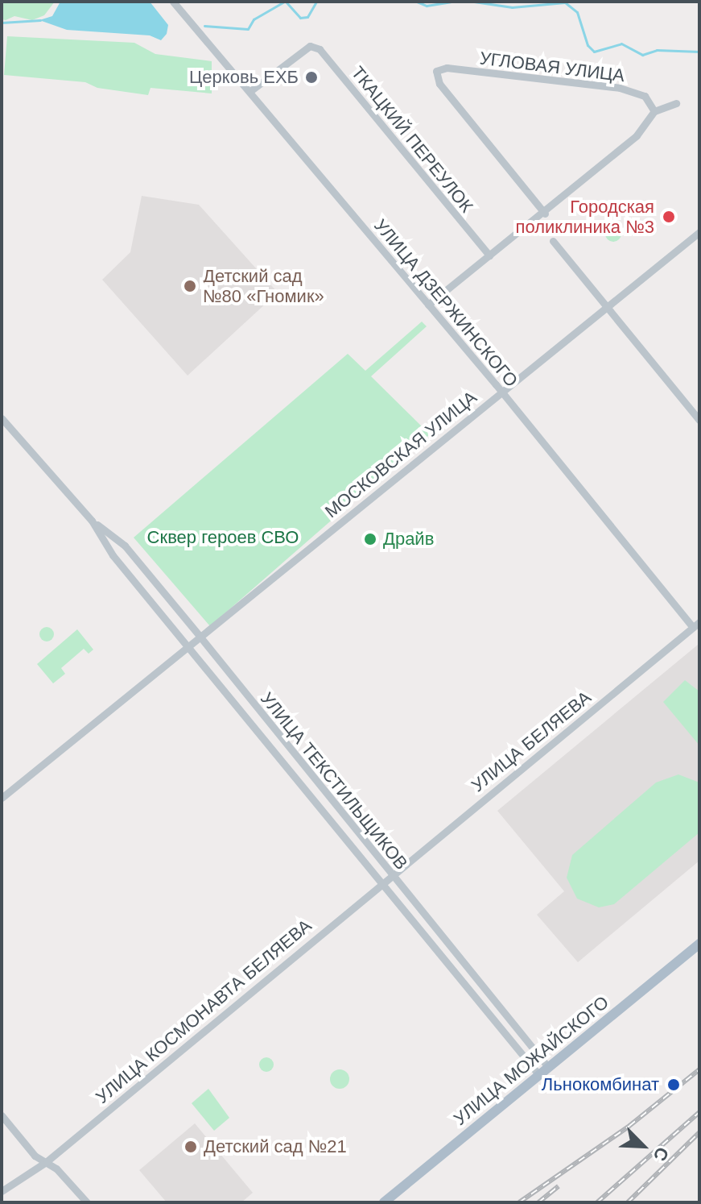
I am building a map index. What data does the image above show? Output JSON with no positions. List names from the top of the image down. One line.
{"streets":{"main road":["УЛИЦА МОЖАЙСКОГО"],"street":["УГЛОВАЯ УЛИЦА","ТКАЦКИЙ ПЕРЕУЛОК","УЛИЦА ДЗЕРЖИНСКОГО","МОСКОВСКАЯ УЛИЦА","УЛИЦА БЕЛЯЕВА","УЛИЦА ТЕКСТИЛЬЩИКОВ","УЛИЦА КОСМОНАВТА БЕЛЯЕВА"]},"crossings":[["ТКАЦКИЙ ПЕРЕУЛОК","УЛИЦА ДЗЕРЖИНСКОГО"],["УЛИЦА ДЗЕРЖИНСКОГО","МОСКОВСКАЯ УЛИЦА"],["УЛИЦА ДЗЕРЖИНСКОГО","УЛИЦА БЕЛЯЕВА"],["МОСКОВСКАЯ УЛИЦА","УЛИЦА ТЕКСТИЛЬЩИКОВ"],["УЛИЦА БЕЛЯЕВА","УЛИЦА ТЕКСТИЛЬЩИКОВ"],["УЛИЦА БЕЛЯЕВА","УЛИЦА КОСМОНАВТА БЕЛЯЕВА"],["УЛИЦА ТЕКСТИЛЬЩИКОВ","УЛИЦА КОСМОНАВТА БЕЛЯЕВА"],["УЛИЦА ТЕКСТИЛЬЩИКОВ","УЛИЦА МОЖАЙСКОГО"]],"parks":["Сквер героев СВО"],"places":["Церковь ЕХБ","Городская поликлиника №3","Детский сад №80 «Гномик»","Драйв","Льнокомбинат","Детский сад №21"],"north":"bottom right"}
